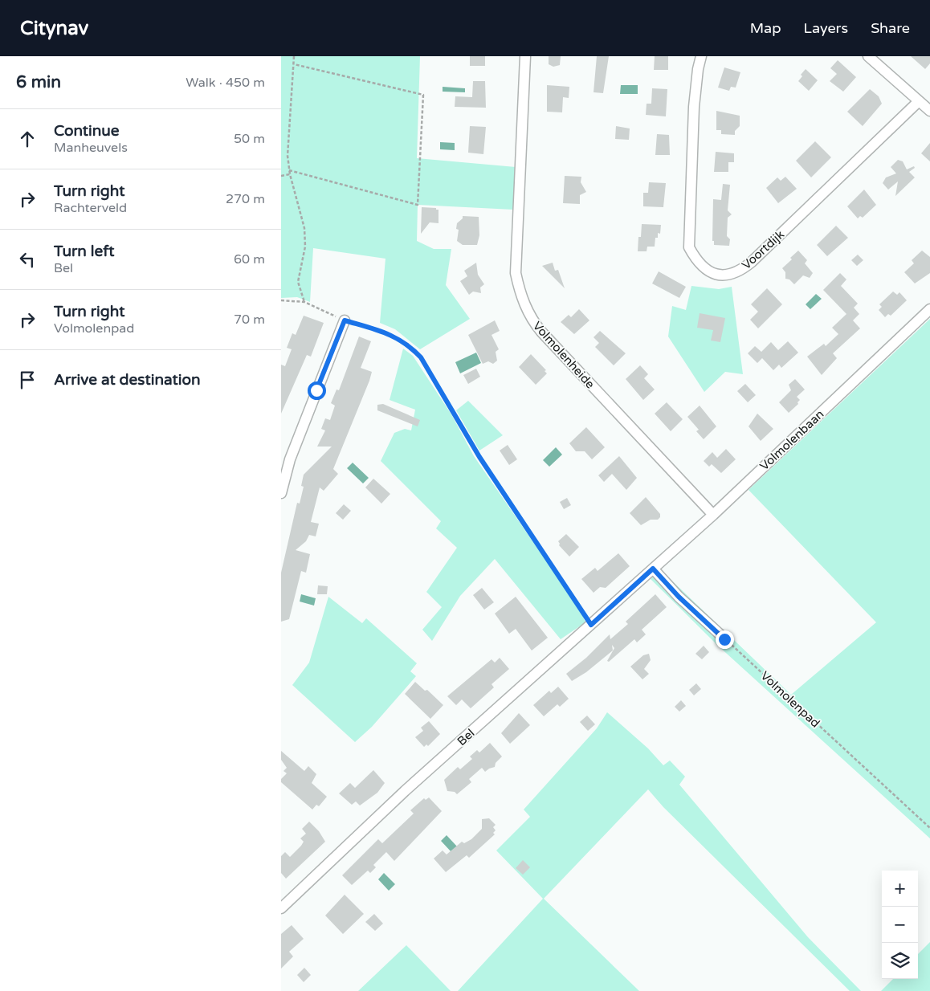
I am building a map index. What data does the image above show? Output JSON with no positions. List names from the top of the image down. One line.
{"streets":{"street":["Voortdijk","Volmolenheide","Volmolenbaan","Bel"],"path":["Volmolenpad"]},"crossings":[["Volmolenheide","Volmolenbaan"],["Volmolenbaan","Bel"]],"page":{"header":"Citynav","nav":["Map","Layers","Share"],"heading":["6 min","Walk · 450 m"],"list":[["Continue","Manheuvels","50 m"],["Turn right","Rachterveld","270 m"],["Turn left","Bel","60 m"],["Turn right","Volmolenpad","70 m"],"Arrive at destination"],"map_buttons":["+","−"]}}
